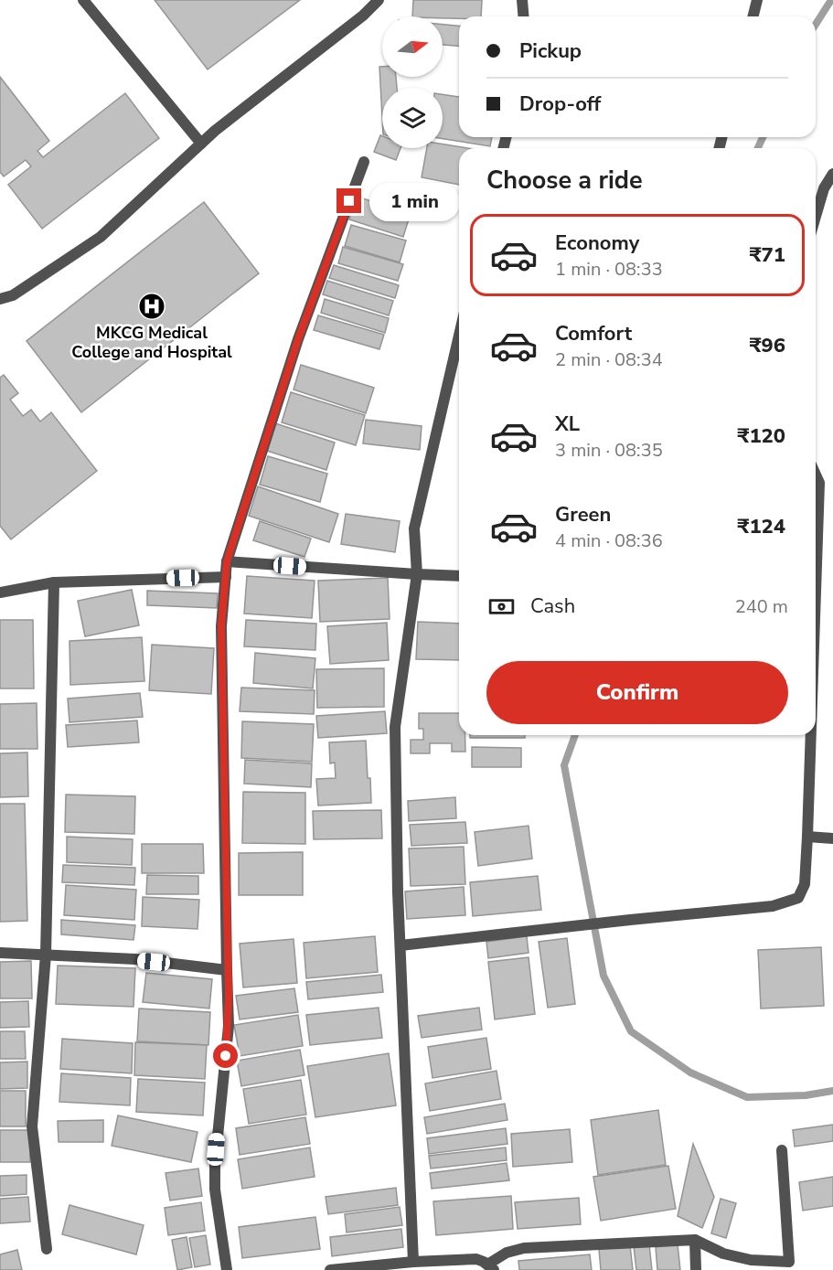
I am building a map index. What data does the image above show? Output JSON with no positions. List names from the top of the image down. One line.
{"places":{"hospital":["MKCG Medical College and Hospital"]},"north":"right","page":{"banner":["Pickup","Drop-off"],"heading":"Choose a ride","bubble":"1 min","list":[{"name":"Economy","note":"1 min · 08:33","value":"₹71"},{"name":"Comfort","note":"2 min · 08:34","value":"₹96"},{"name":"XL","note":"3 min · 08:35","value":"₹120"},{"name":"Green","note":"4 min · 08:36","value":"₹124"}],"pay":["Cash","240 m"],"buttons":"Confirm"}}
